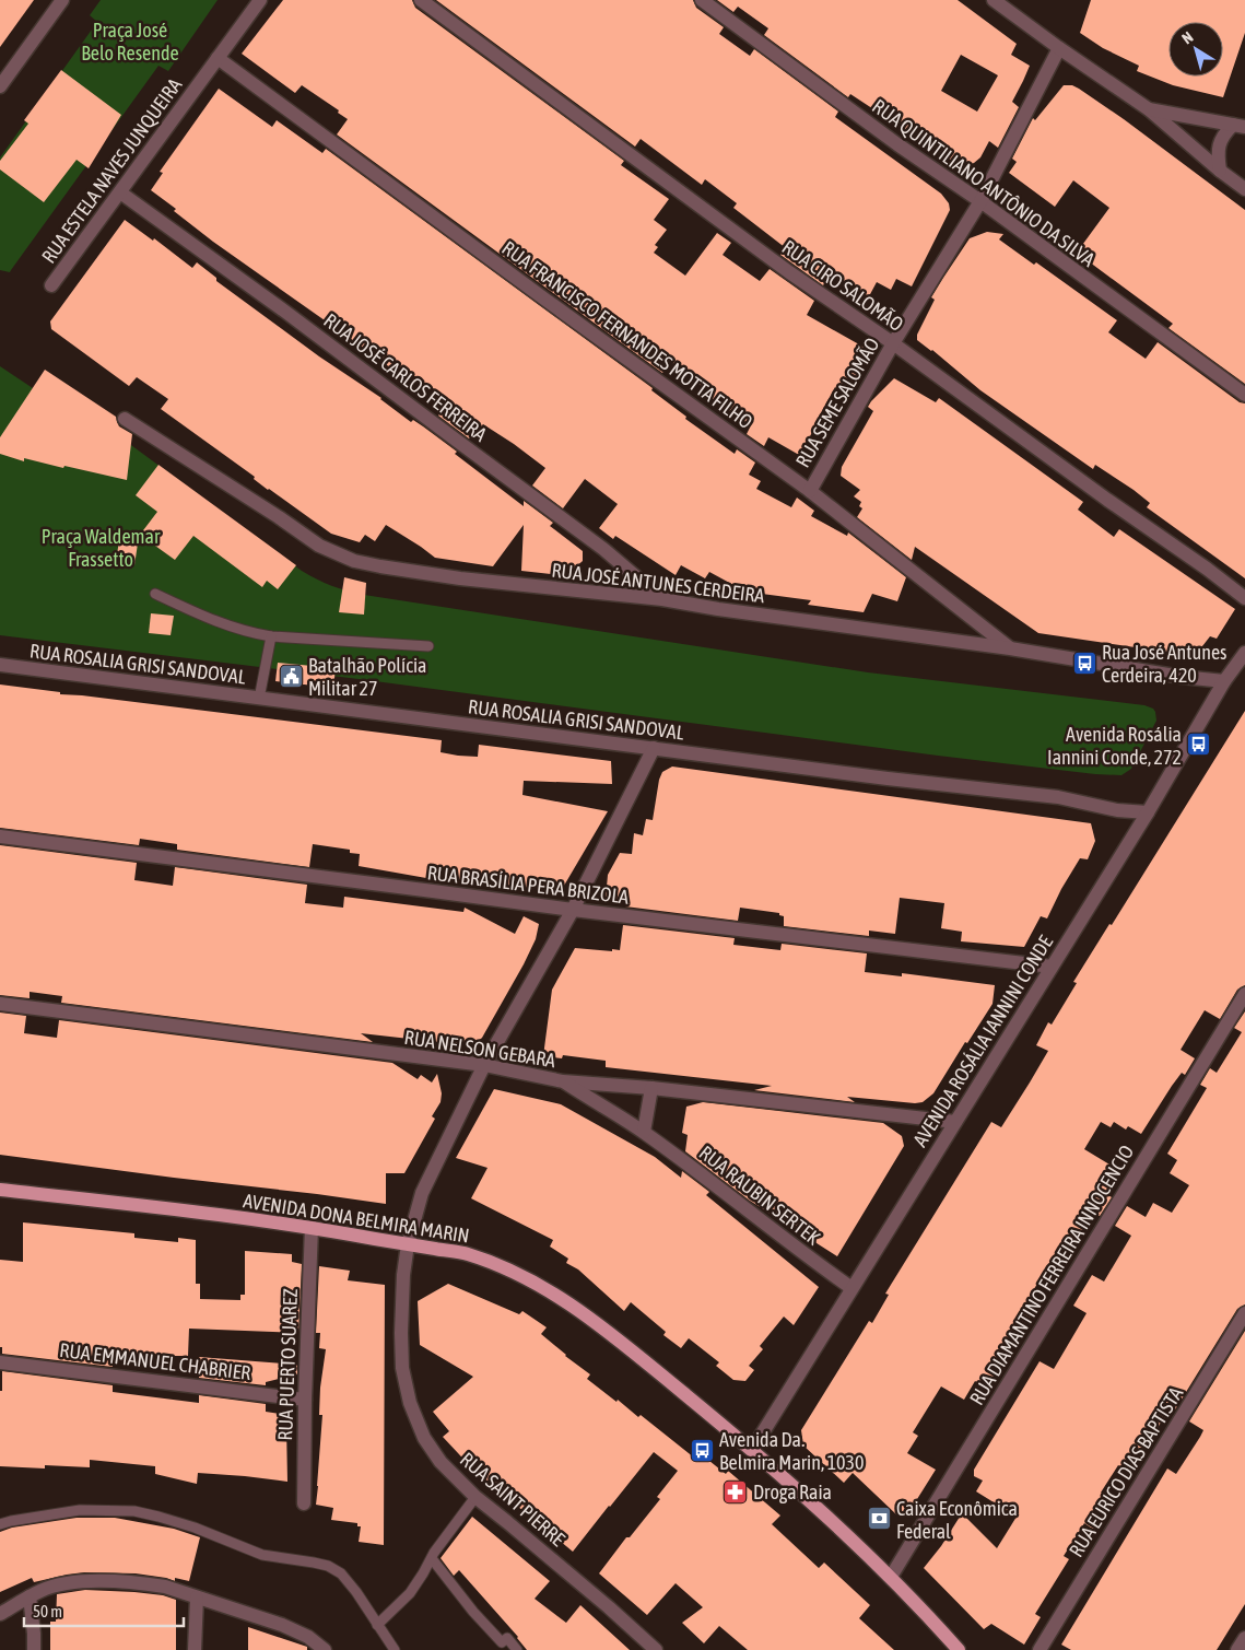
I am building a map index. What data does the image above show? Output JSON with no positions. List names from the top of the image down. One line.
{"streets":{"main road":["AVENIDA DONA BELMIRA MARIN"],"street":["RUA ESTELA NAVES JUNQUEIRA","RUA QUINTILIANO ANTÔNIO DA SILVA","RUA CIRO SALOMÃO","RUA FRANCISCO FERNANDES MOTTA FILHO","RUA JOSÉ CARLOS FERREIRA","RUA SEME SALOMÃO","RUA JOSÉ ANTUNES CERDEIRA","RUA ROSALIA GRISI SANDOVAL","RUA BRASÍLIA PERA BRIZOLA","AVENIDA ROSÁLIA IANNINI CONDE","RUA NELSON GEBARA","RUA RAUBIN SERTEK","RUA DIAMANTINO FERREIRA INNOCENCIO","RUA EMMANUEL CHABRIER","RUA PUERTO SUAREZ","RUA EURICO DIAS BAPTISTA","RUA SAINT PIERRE"]},"crossings":[["RUA ESTELA NAVES JUNQUEIRA","RUA FRANCISCO FERNANDES MOTTA FILHO"],["RUA ESTELA NAVES JUNQUEIRA","RUA JOSÉ CARLOS FERREIRA"],["RUA QUINTILIANO ANTÔNIO DA SILVA","RUA SEME SALOMÃO"],["RUA CIRO SALOMÃO","RUA SEME SALOMÃO"],["RUA FRANCISCO FERNANDES MOTTA FILHO","RUA SEME SALOMÃO"],["RUA FRANCISCO FERNANDES MOTTA FILHO","RUA JOSÉ ANTUNES CERDEIRA"],["RUA JOSÉ CARLOS FERREIRA","RUA JOSÉ ANTUNES CERDEIRA"],["RUA JOSÉ ANTUNES CERDEIRA","AVENIDA ROSÁLIA IANNINI CONDE"],["RUA ROSALIA GRISI SANDOVAL","AVENIDA ROSÁLIA IANNINI CONDE"],["RUA ROSALIA GRISI SANDOVAL","RUA SAINT PIERRE"],["RUA BRASÍLIA PERA BRIZOLA","AVENIDA ROSÁLIA IANNINI CONDE"],["RUA BRASÍLIA PERA BRIZOLA","RUA SAINT PIERRE"],["AVENIDA ROSÁLIA IANNINI CONDE","RUA NELSON GEBARA"],["AVENIDA ROSÁLIA IANNINI CONDE","RUA RAUBIN SERTEK"],["AVENIDA ROSÁLIA IANNINI CONDE","AVENIDA DONA BELMIRA MARIN"],["RUA NELSON GEBARA","RUA RAUBIN SERTEK"],["RUA NELSON GEBARA","RUA SAINT PIERRE"],["AVENIDA DONA BELMIRA MARIN","RUA DIAMANTINO FERREIRA INNOCENCIO"],["AVENIDA DONA BELMIRA MARIN","RUA PUERTO SUAREZ"],["AVENIDA DONA BELMIRA MARIN","RUA SAINT PIERRE"],["RUA EMMANUEL CHABRIER","RUA PUERTO SUAREZ"]],"parks":["Praça José Belo Resende","Praça Waldemar Frassetto"],"places":{"bus stop":["Rua José Antunes Cerdeira, 420","Avenida Rosália Iannini Conde, 272","Avenida Da. Belmira Marin, 1030"],"public building":["Batalhão Polícia Militar 27"],"pharmacy":["Droga Raia"],"bank":["Caixa Econômica Federal"]},"scale_bar":"50 m","north":"top left"}
